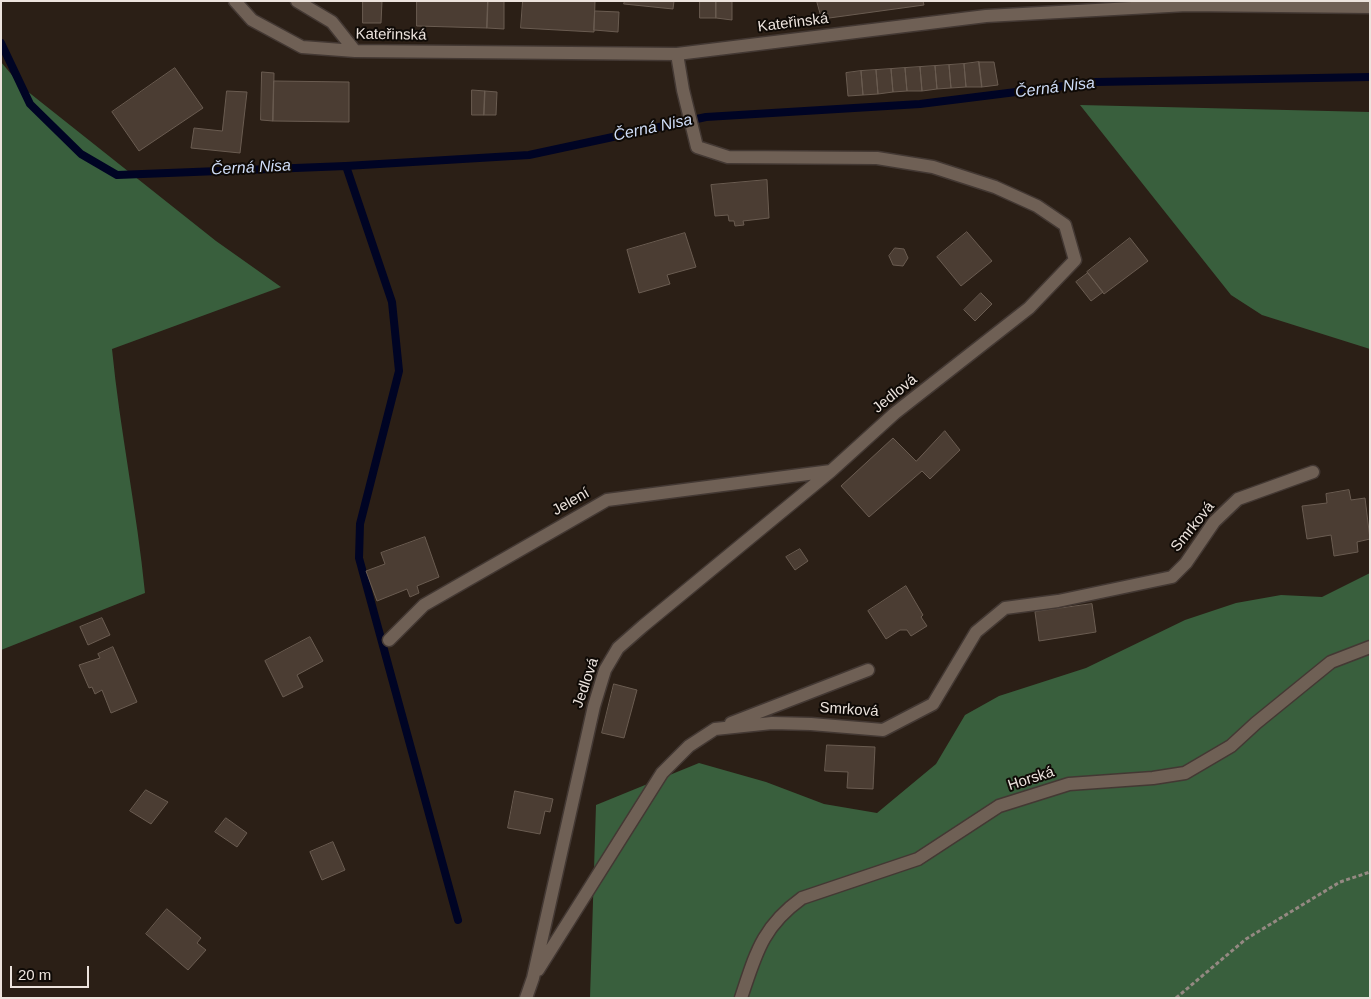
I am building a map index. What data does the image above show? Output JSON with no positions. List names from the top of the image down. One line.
{"streets":{"street":["Kateřinská","Jedlová","Jelení","Smrková","Horská"]},"crossings":[["Kateřinská","Jedlová"],["Jedlová","Jelení"],["Jedlová","Smrková"]],"water":["Černá Nisa"],"scale_bar":"20 m"}
